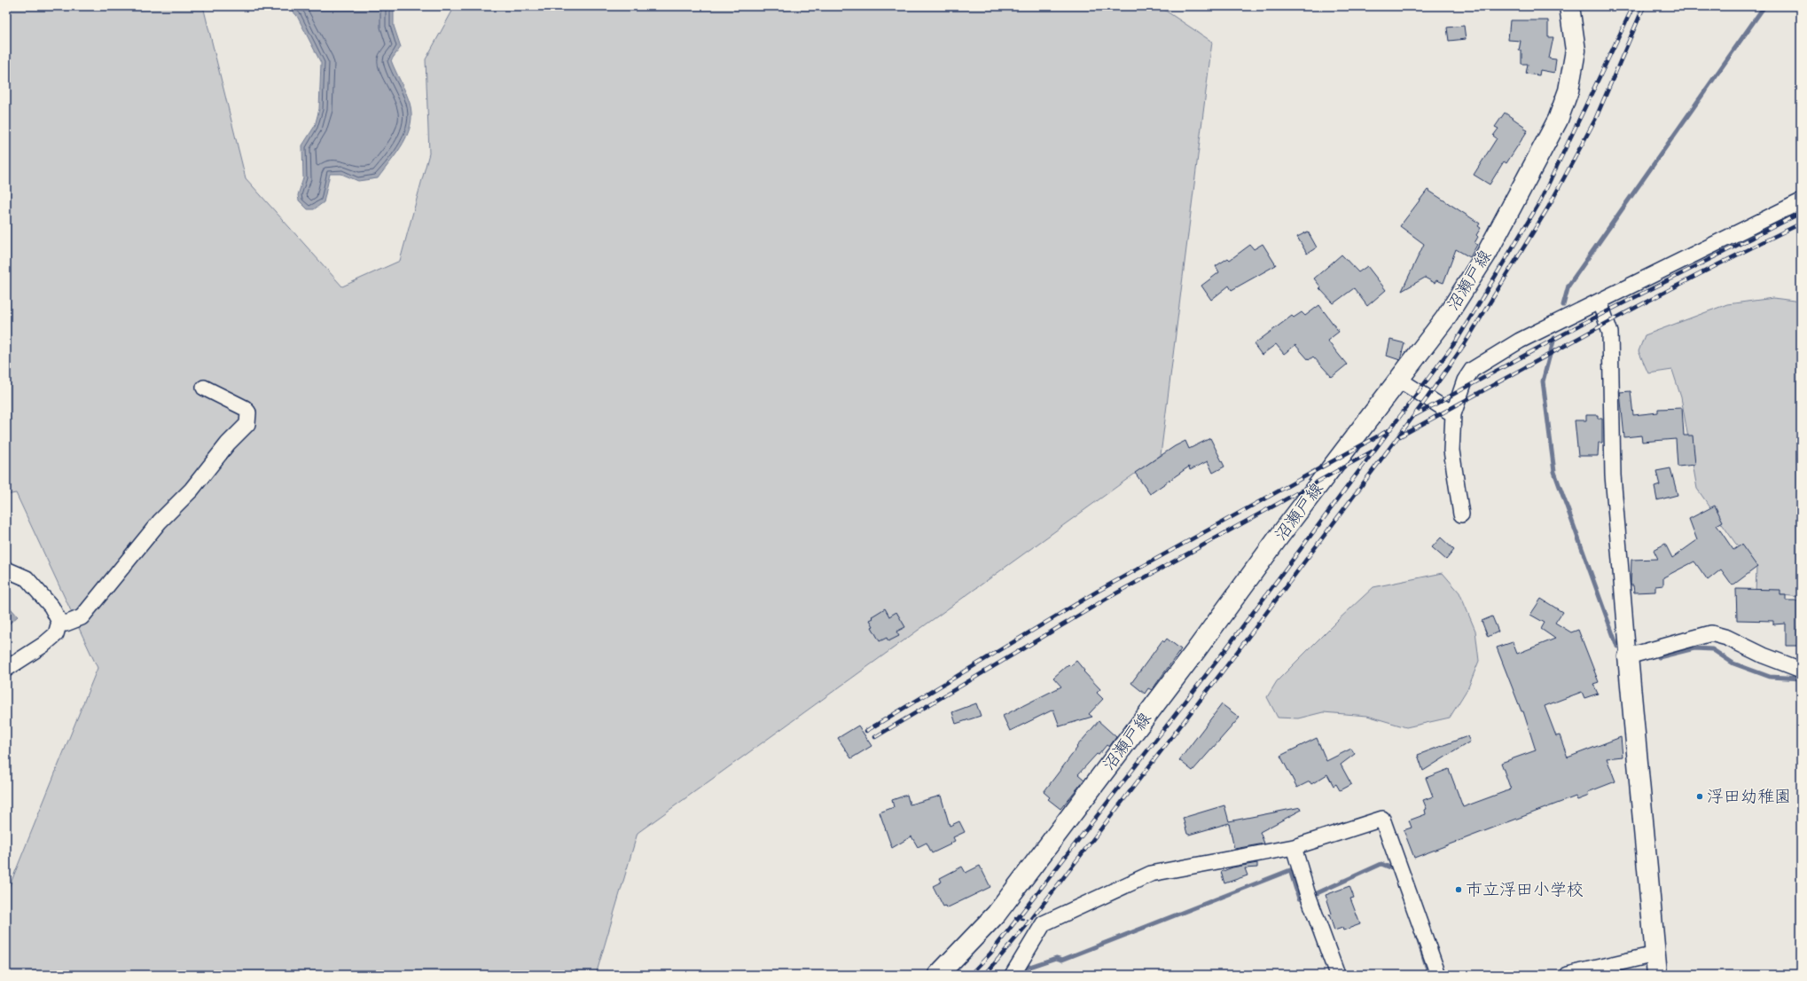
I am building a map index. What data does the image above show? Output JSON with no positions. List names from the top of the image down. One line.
{"streets":{"main road":["沼瀬戸線"]},"places":["浮田幼稚園","市立浮田小学校"]}
